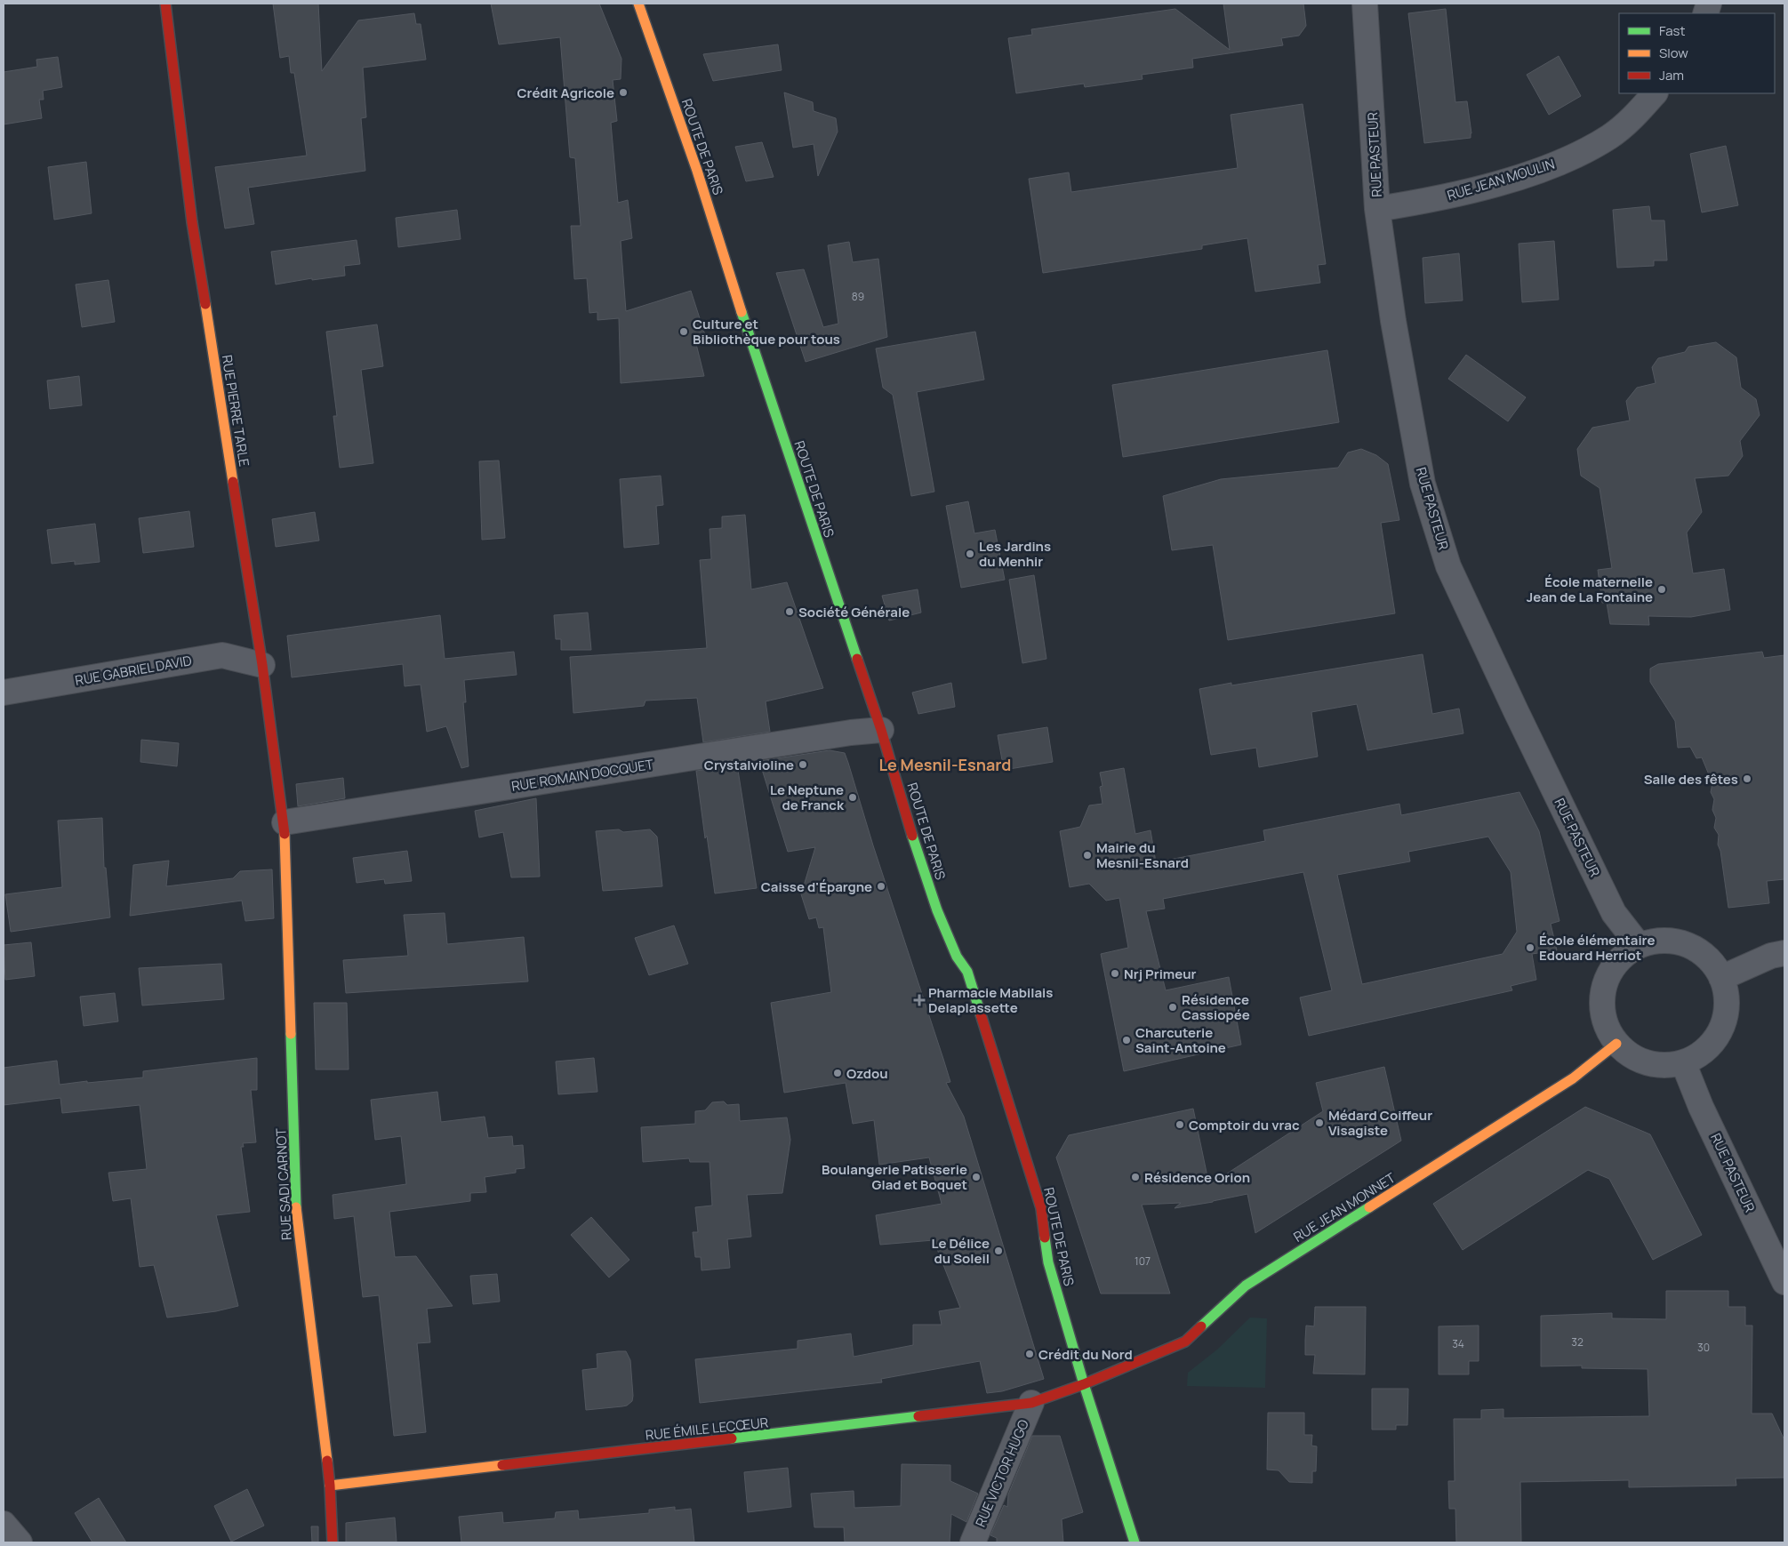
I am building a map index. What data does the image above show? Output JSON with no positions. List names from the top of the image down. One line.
{"streets":{"street":["ROUTE DE PARIS","RUE PASTEUR","RUE JEAN MOULIN","RUE PIERRE TARLE","RUE GABRIEL DAVID","RUE ROMAIN DOCQUET","RUE SADI CARNOT","RUE JEAN MONNET","RUE ÉMILE LECŒUR","RUE VICTOR HUGO"]},"crossings":[["ROUTE DE PARIS","RUE ROMAIN DOCQUET"],["ROUTE DE PARIS","RUE JEAN MONNET"],["ROUTE DE PARIS","RUE ÉMILE LECŒUR"],["RUE PASTEUR","RUE JEAN MOULIN"],["RUE PASTEUR","RUE JEAN MONNET"],["RUE PIERRE TARLE","RUE GABRIEL DAVID"],["RUE PIERRE TARLE","RUE ROMAIN DOCQUET"],["RUE PIERRE TARLE","RUE SADI CARNOT"],["RUE ROMAIN DOCQUET","RUE SADI CARNOT"],["RUE SADI CARNOT","RUE ÉMILE LECŒUR"],["RUE JEAN MONNET","RUE ÉMILE LECŒUR"],["RUE ÉMILE LECŒUR","RUE VICTOR HUGO"]],"districts":["Le Mesnil-Esnard"],"places":{"other":["Crédit Agricole","Culture et Bibliothèque pour tous","Les Jardins du Menhir","École maternelle Jean de La Fontaine","Société Générale","Crystalvioline","Salle des fêtes","Le Neptune de Franck","Mairie du Mesnil-Esnard","Caisse d'Épargne","École élémentaire Edouard Herriot","Nrj Primeur","Résidence Cassiopée","Charcuterie Saint-Antoine","Ozdou","Médard Coiffeur Visagiste","Comptoir du vrac","Boulangerie Patisserie Glad et Boquet","Résidence Orion","Le Délice du Soleil","Crédit du Nord"],"health":["Pharmacie Mabilais Delaplassette"]},"house_numbers":["89","107","32","34","30"],"legend":["Fast","Slow","Jam"]}
